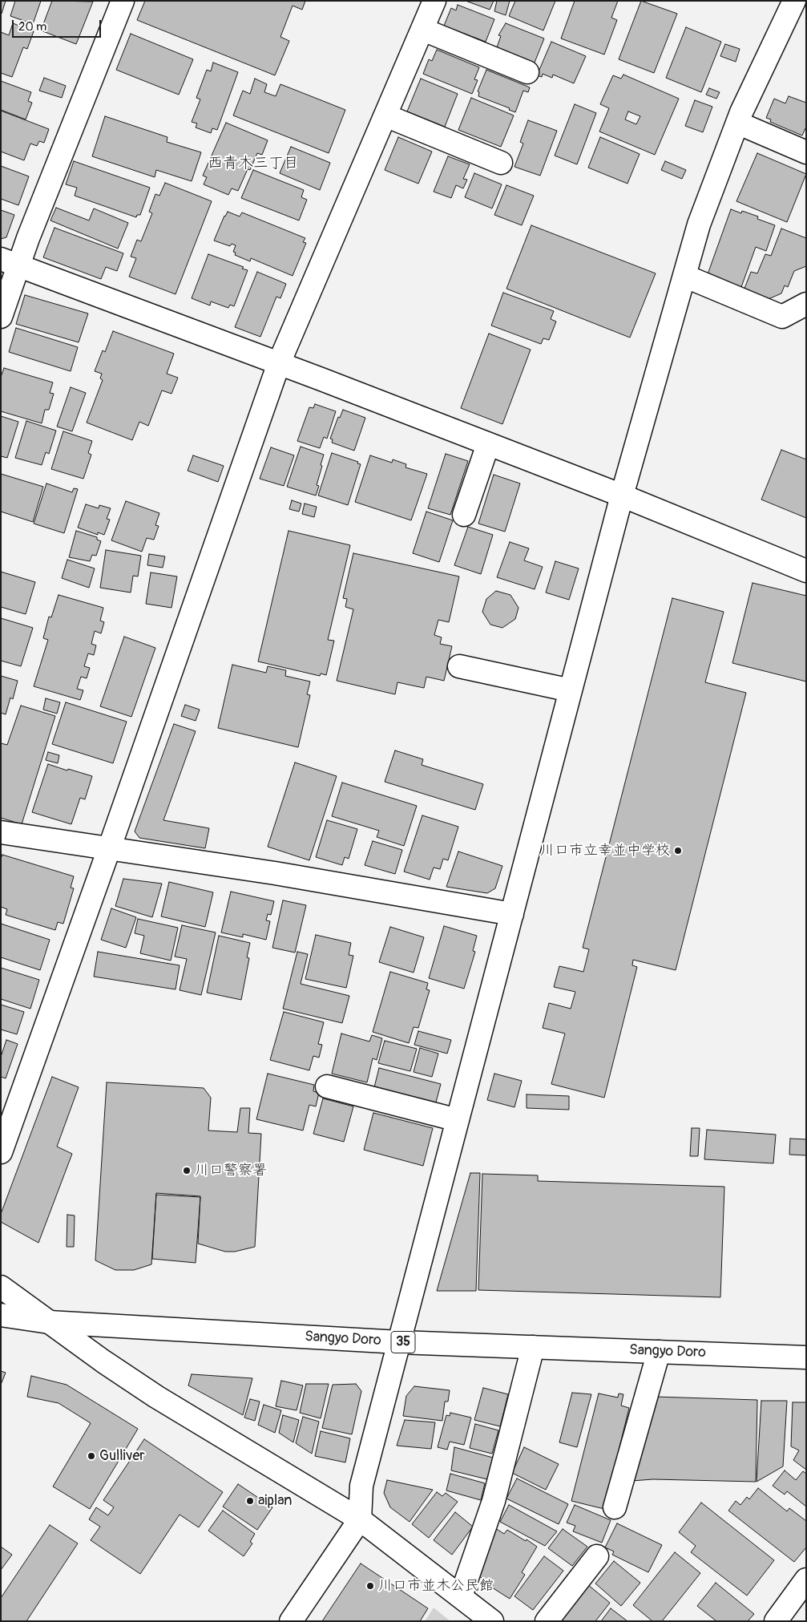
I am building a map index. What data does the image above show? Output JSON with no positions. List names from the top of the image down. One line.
{"streets":{"street":["Sangyo Doro","35"]},"districts":["西青木三丁目"],"places":["川口市立幸並中学校","川口警察署","Gulliver","aiplan","川口市並木公民館"],"scale_bar":"20 m"}
